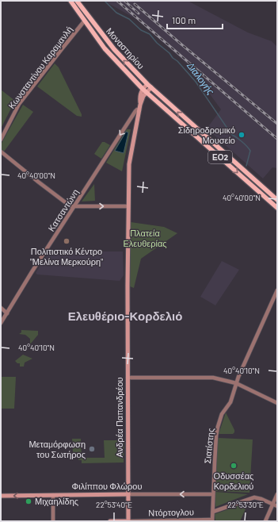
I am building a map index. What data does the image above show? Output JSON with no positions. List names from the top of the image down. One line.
{"streets":{"main road":["Μοναστηρίου","ΕΟ2","Ανδρέα Παπανδρέου","Φιλίππου Φλώρου","Ντόρτογλου"],"street":["Κωνσταντίνου Καραμανλή","Κατσαντώνη","Σιατίστης"]},"crossings":[["Μοναστηρίου","Κωνσταντίνου Καραμανλή"],["Μοναστηρίου","ΕΟ2"],["Μοναστηρίου","Ανδρέα Παπανδρέου"],["ΕΟ2","Ανδρέα Παπανδρέου"],["Κατσαντώνη","Ανδρέα Παπανδρέου"],["Ανδρέα Παπανδρέου","Φιλίππου Φλώρου"],["Ανδρέα Παπανδρέου","Ντόρτογλου"],["Σιατίστης","Φιλίππου Φλώρου"],["Σιατίστης","Ντόρτογλου"]],"one_way":["Κατσαντώνη","Φιλίππου Φλώρου"],"districts":["Ελευθέριο-Κορδελιό"],"water":["Διαλογής"],"parks":["Πλατεία Ελευθερίας"],"places":["Σιδηροδρομικό Μουσείο","Πολιτιστικό Κέντρο \"Μελίνα Μερκούρη\"","Μεταμόρφωση του Σωτήρος","Οδυσσέας Κορδελιού","Μιχαηλίδης"],"scale_bar":"100 m","coordinates":["40°40'00\"N","40°40'10\"N","22°53'40\"E","22°53'30\"E"]}
